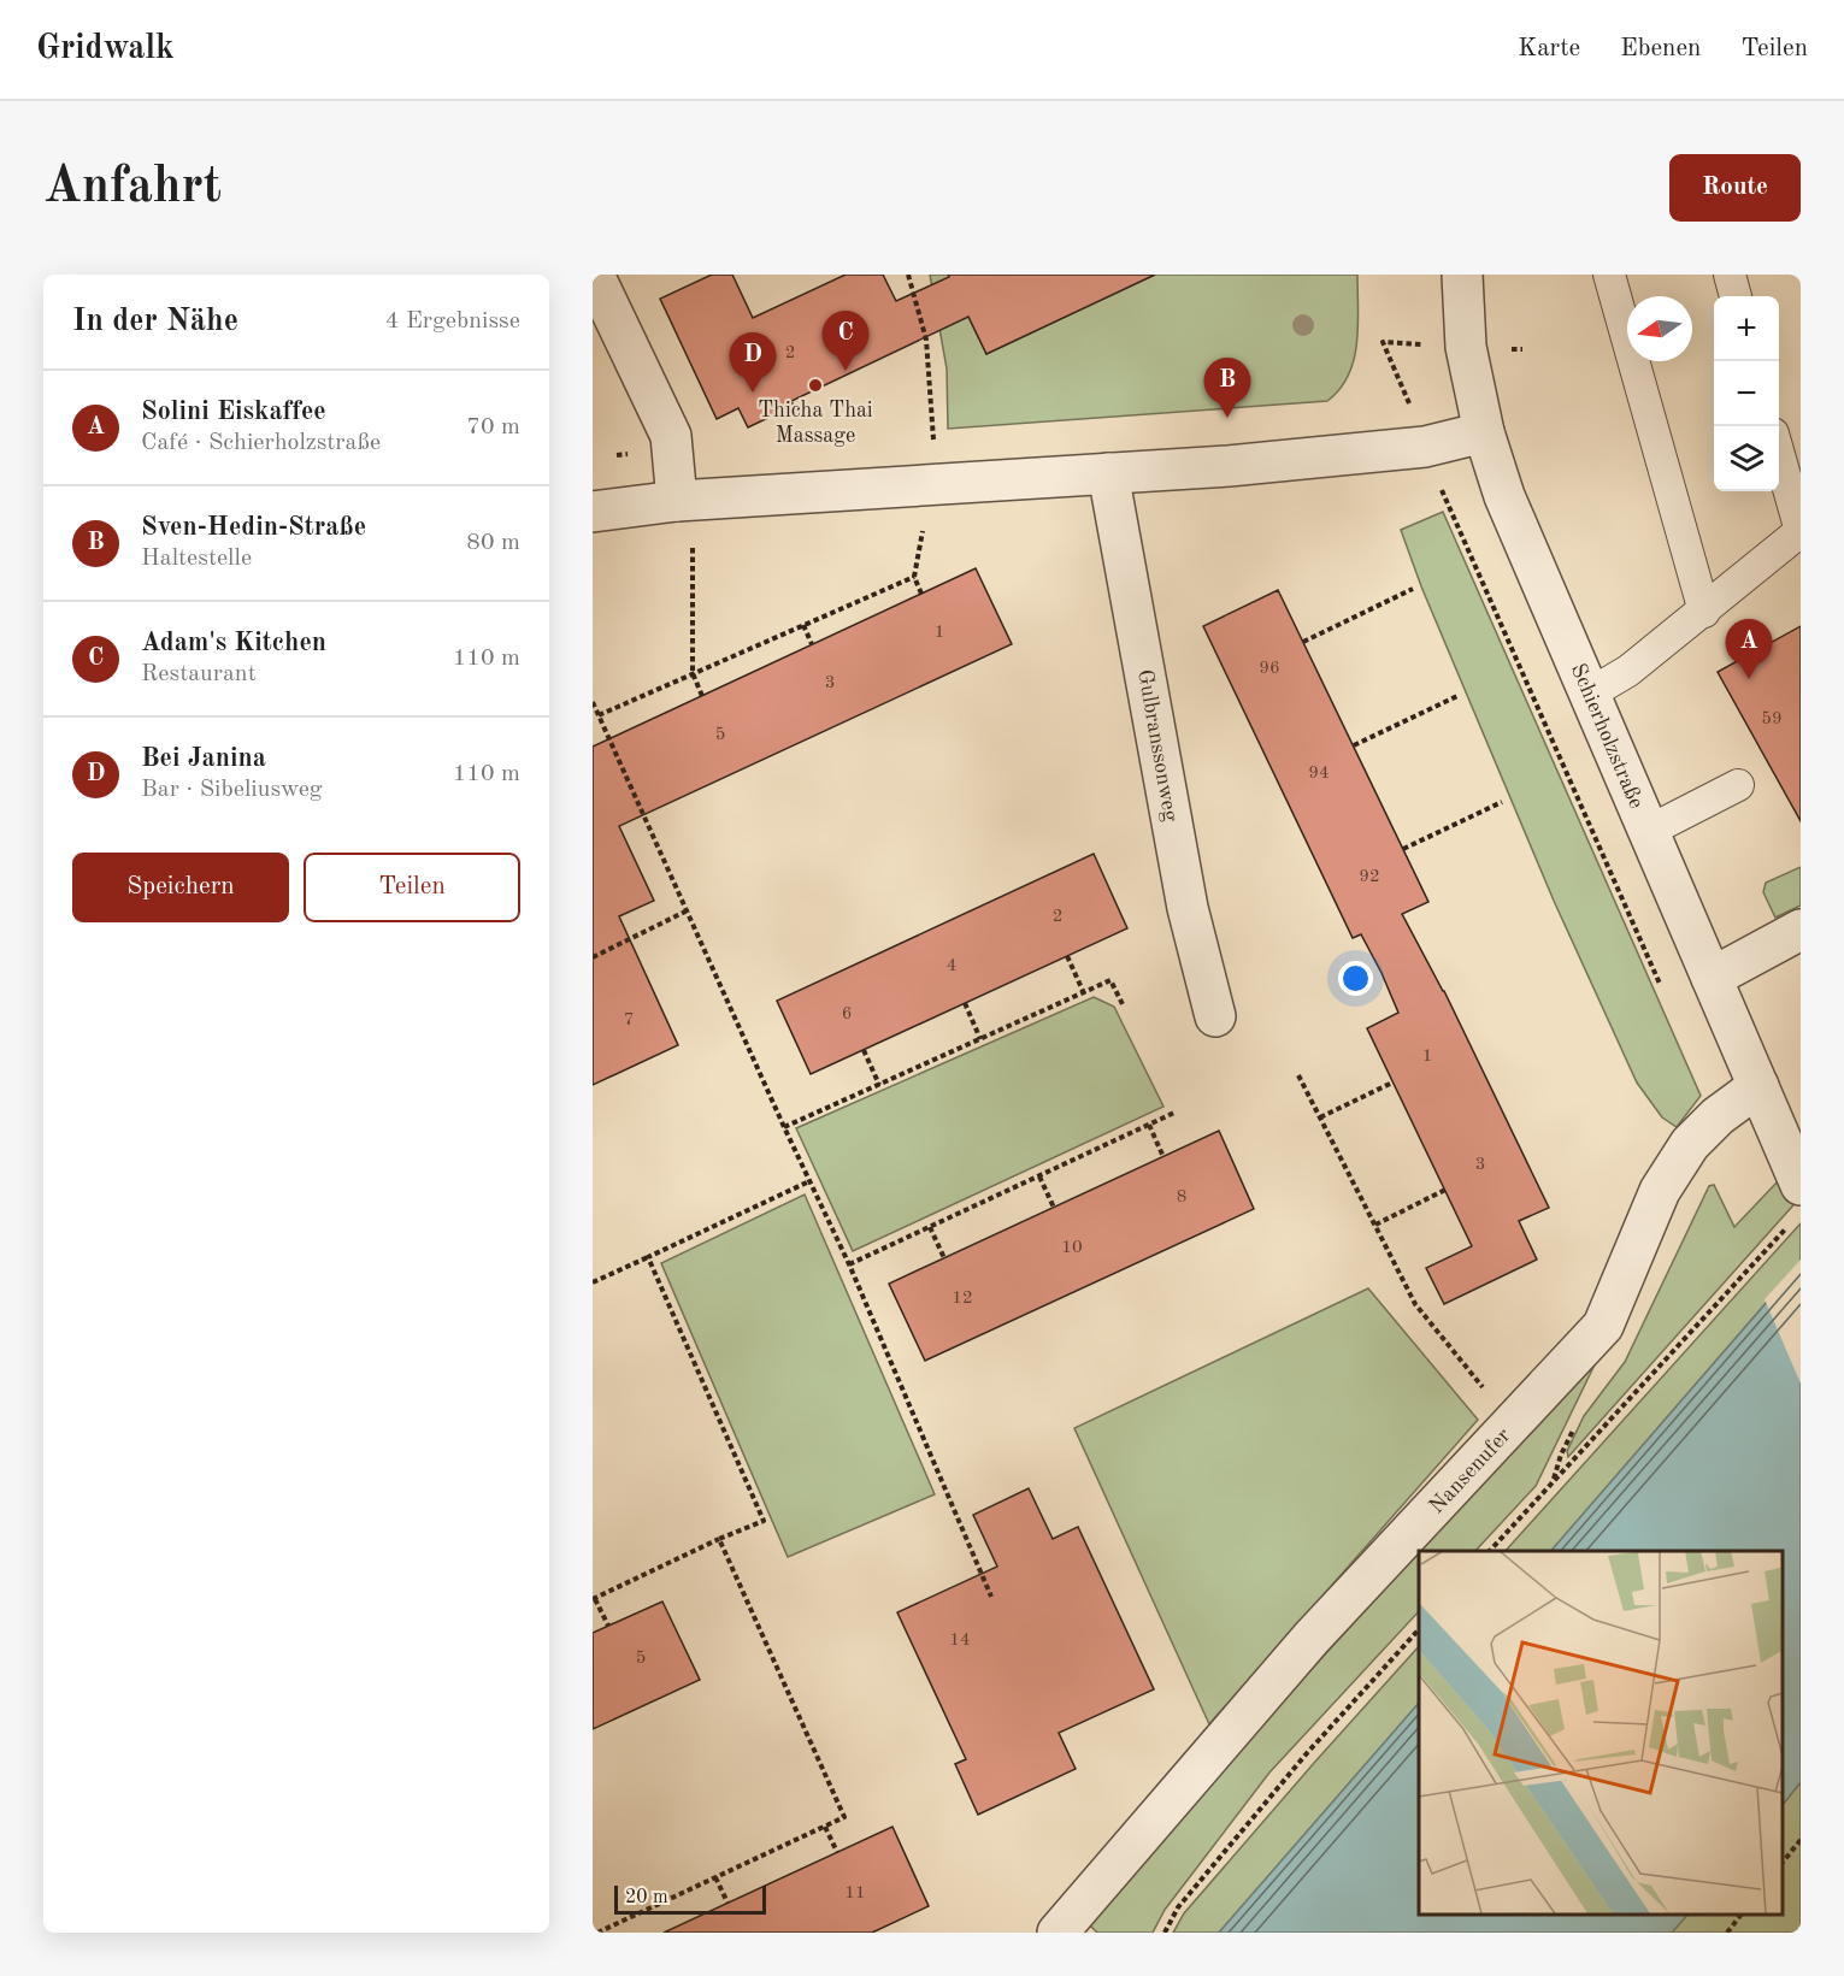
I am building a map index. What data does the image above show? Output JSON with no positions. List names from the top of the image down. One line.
{"streets":{"street":["Schierholzstraße","Gulbranssonweg","Nansenufer"]},"crossings":[["Schierholzstraße","Nansenufer"]],"places":["Thicha Thai Massage"],"house_numbers":["2","1","96","3","59","5","94","92","2","4","6","7","1","3","8","10","12","14","5","11"],"scale_bar":"20 m","north":"left","page":{"header":"Gridwalk","nav":["Karte","Ebenen","Teilen"],"buttons":["Route",["Speichern","Teilen"]],"title":"Anfahrt","heading":["In der Nähe","4 Ergebnisse"],"map_buttons":["+","−"],"pins":["C","D","B","A"],"list":[{"mark":"A","name":"Solini Eiskaffee","note":"Café · Schierholzstraße","value":"70 m"},{"mark":"B","name":"Sven-Hedin-Straße","note":"Haltestelle","value":"80 m"},{"mark":"C","name":"Adam's Kitchen","note":"Restaurant","value":"110 m"},{"mark":"D","name":"Bei Janina","note":"Bar · Sibeliusweg","value":"110 m"}],"scale":"20 m"}}
